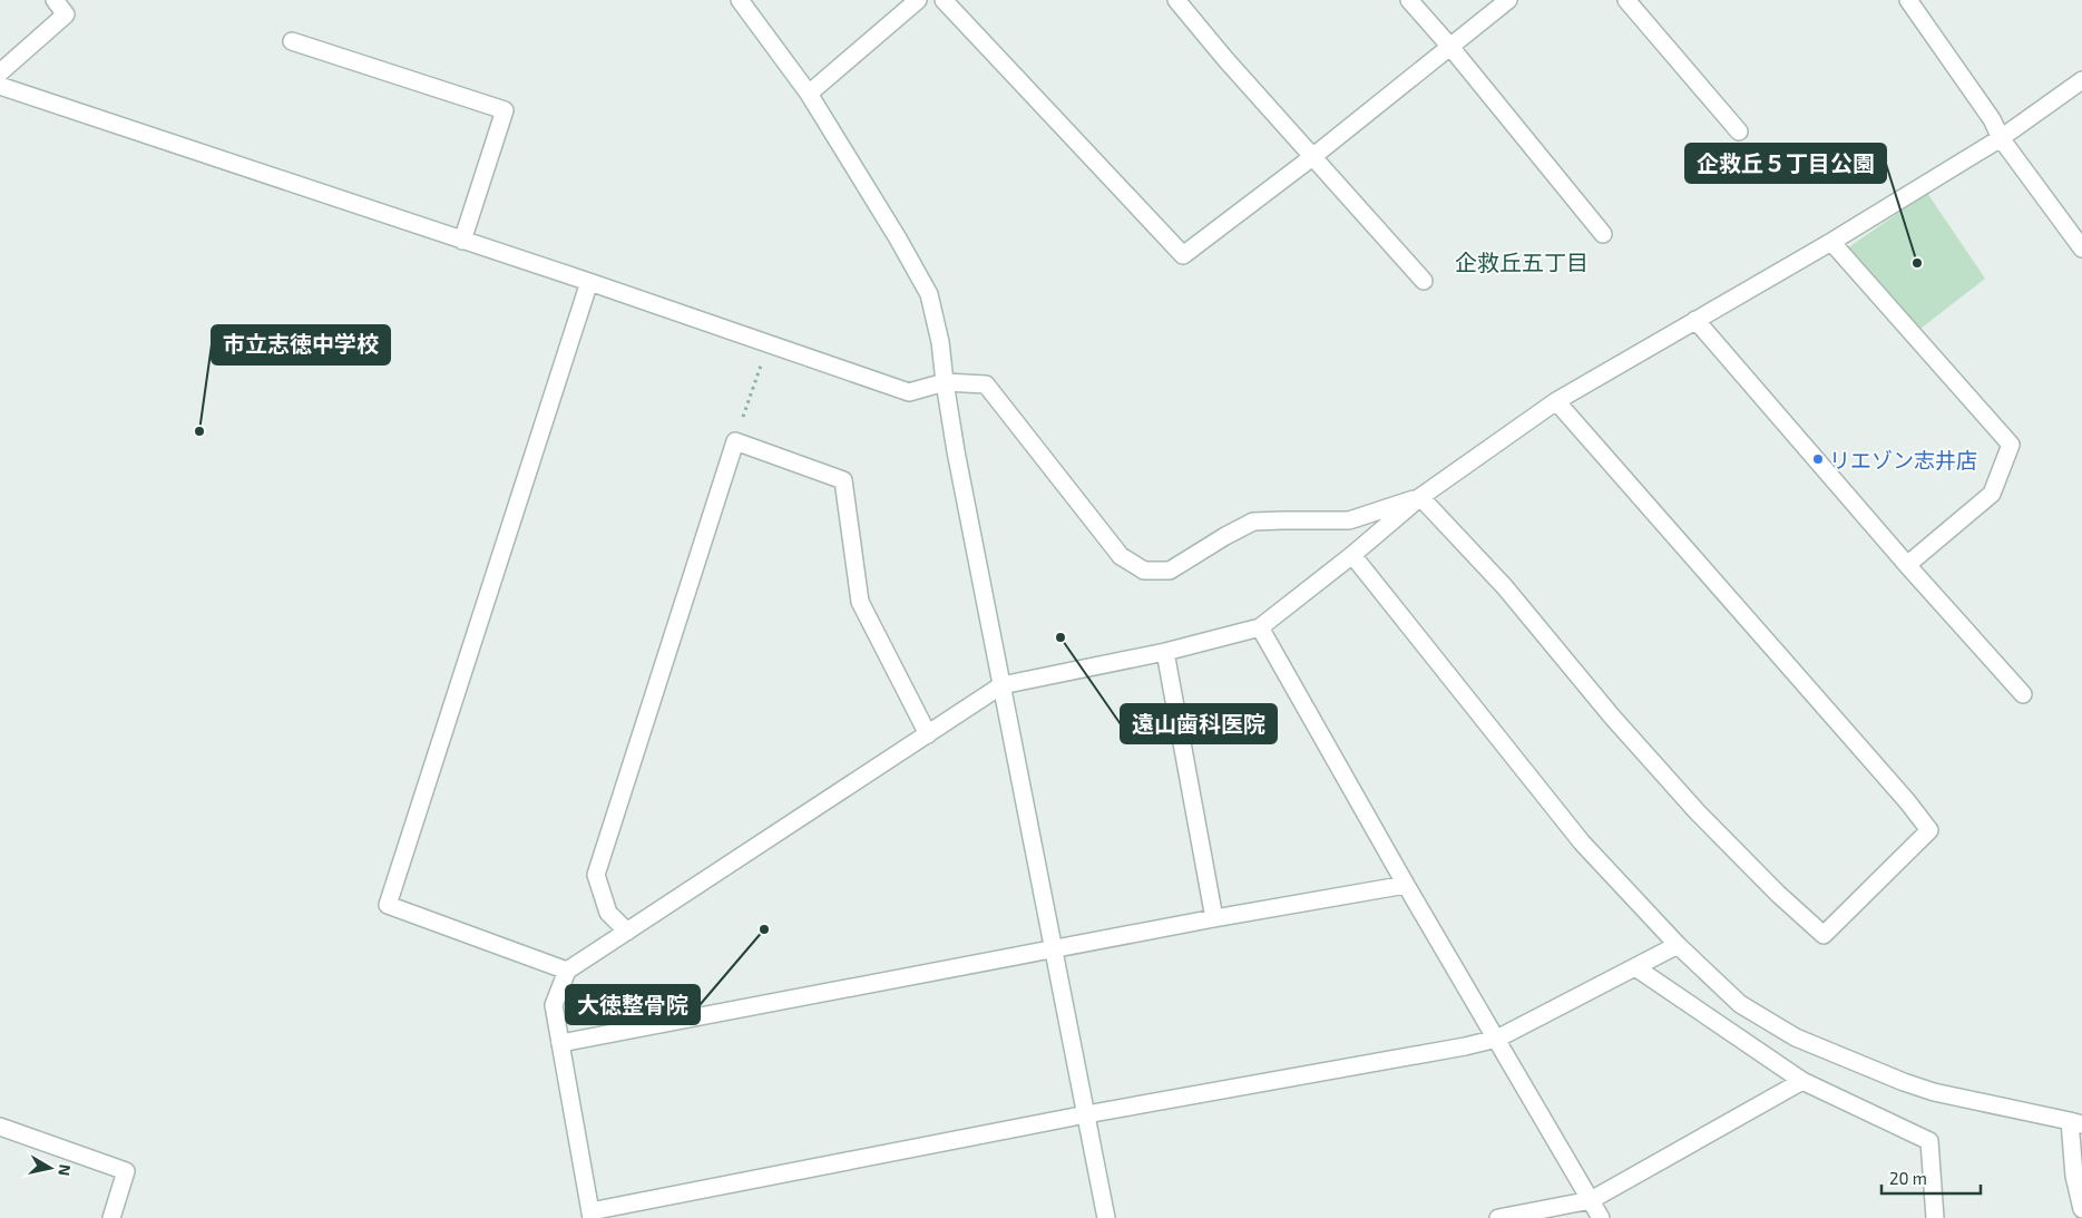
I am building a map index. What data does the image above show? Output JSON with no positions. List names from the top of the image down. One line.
{"districts":["企救丘五丁目"],"places":["企救丘５丁目公園","市立志徳中学校","リエゾン志井店","遠山歯科医院","大徳整骨院"],"scale_bar":"20 m","north":"right"}
